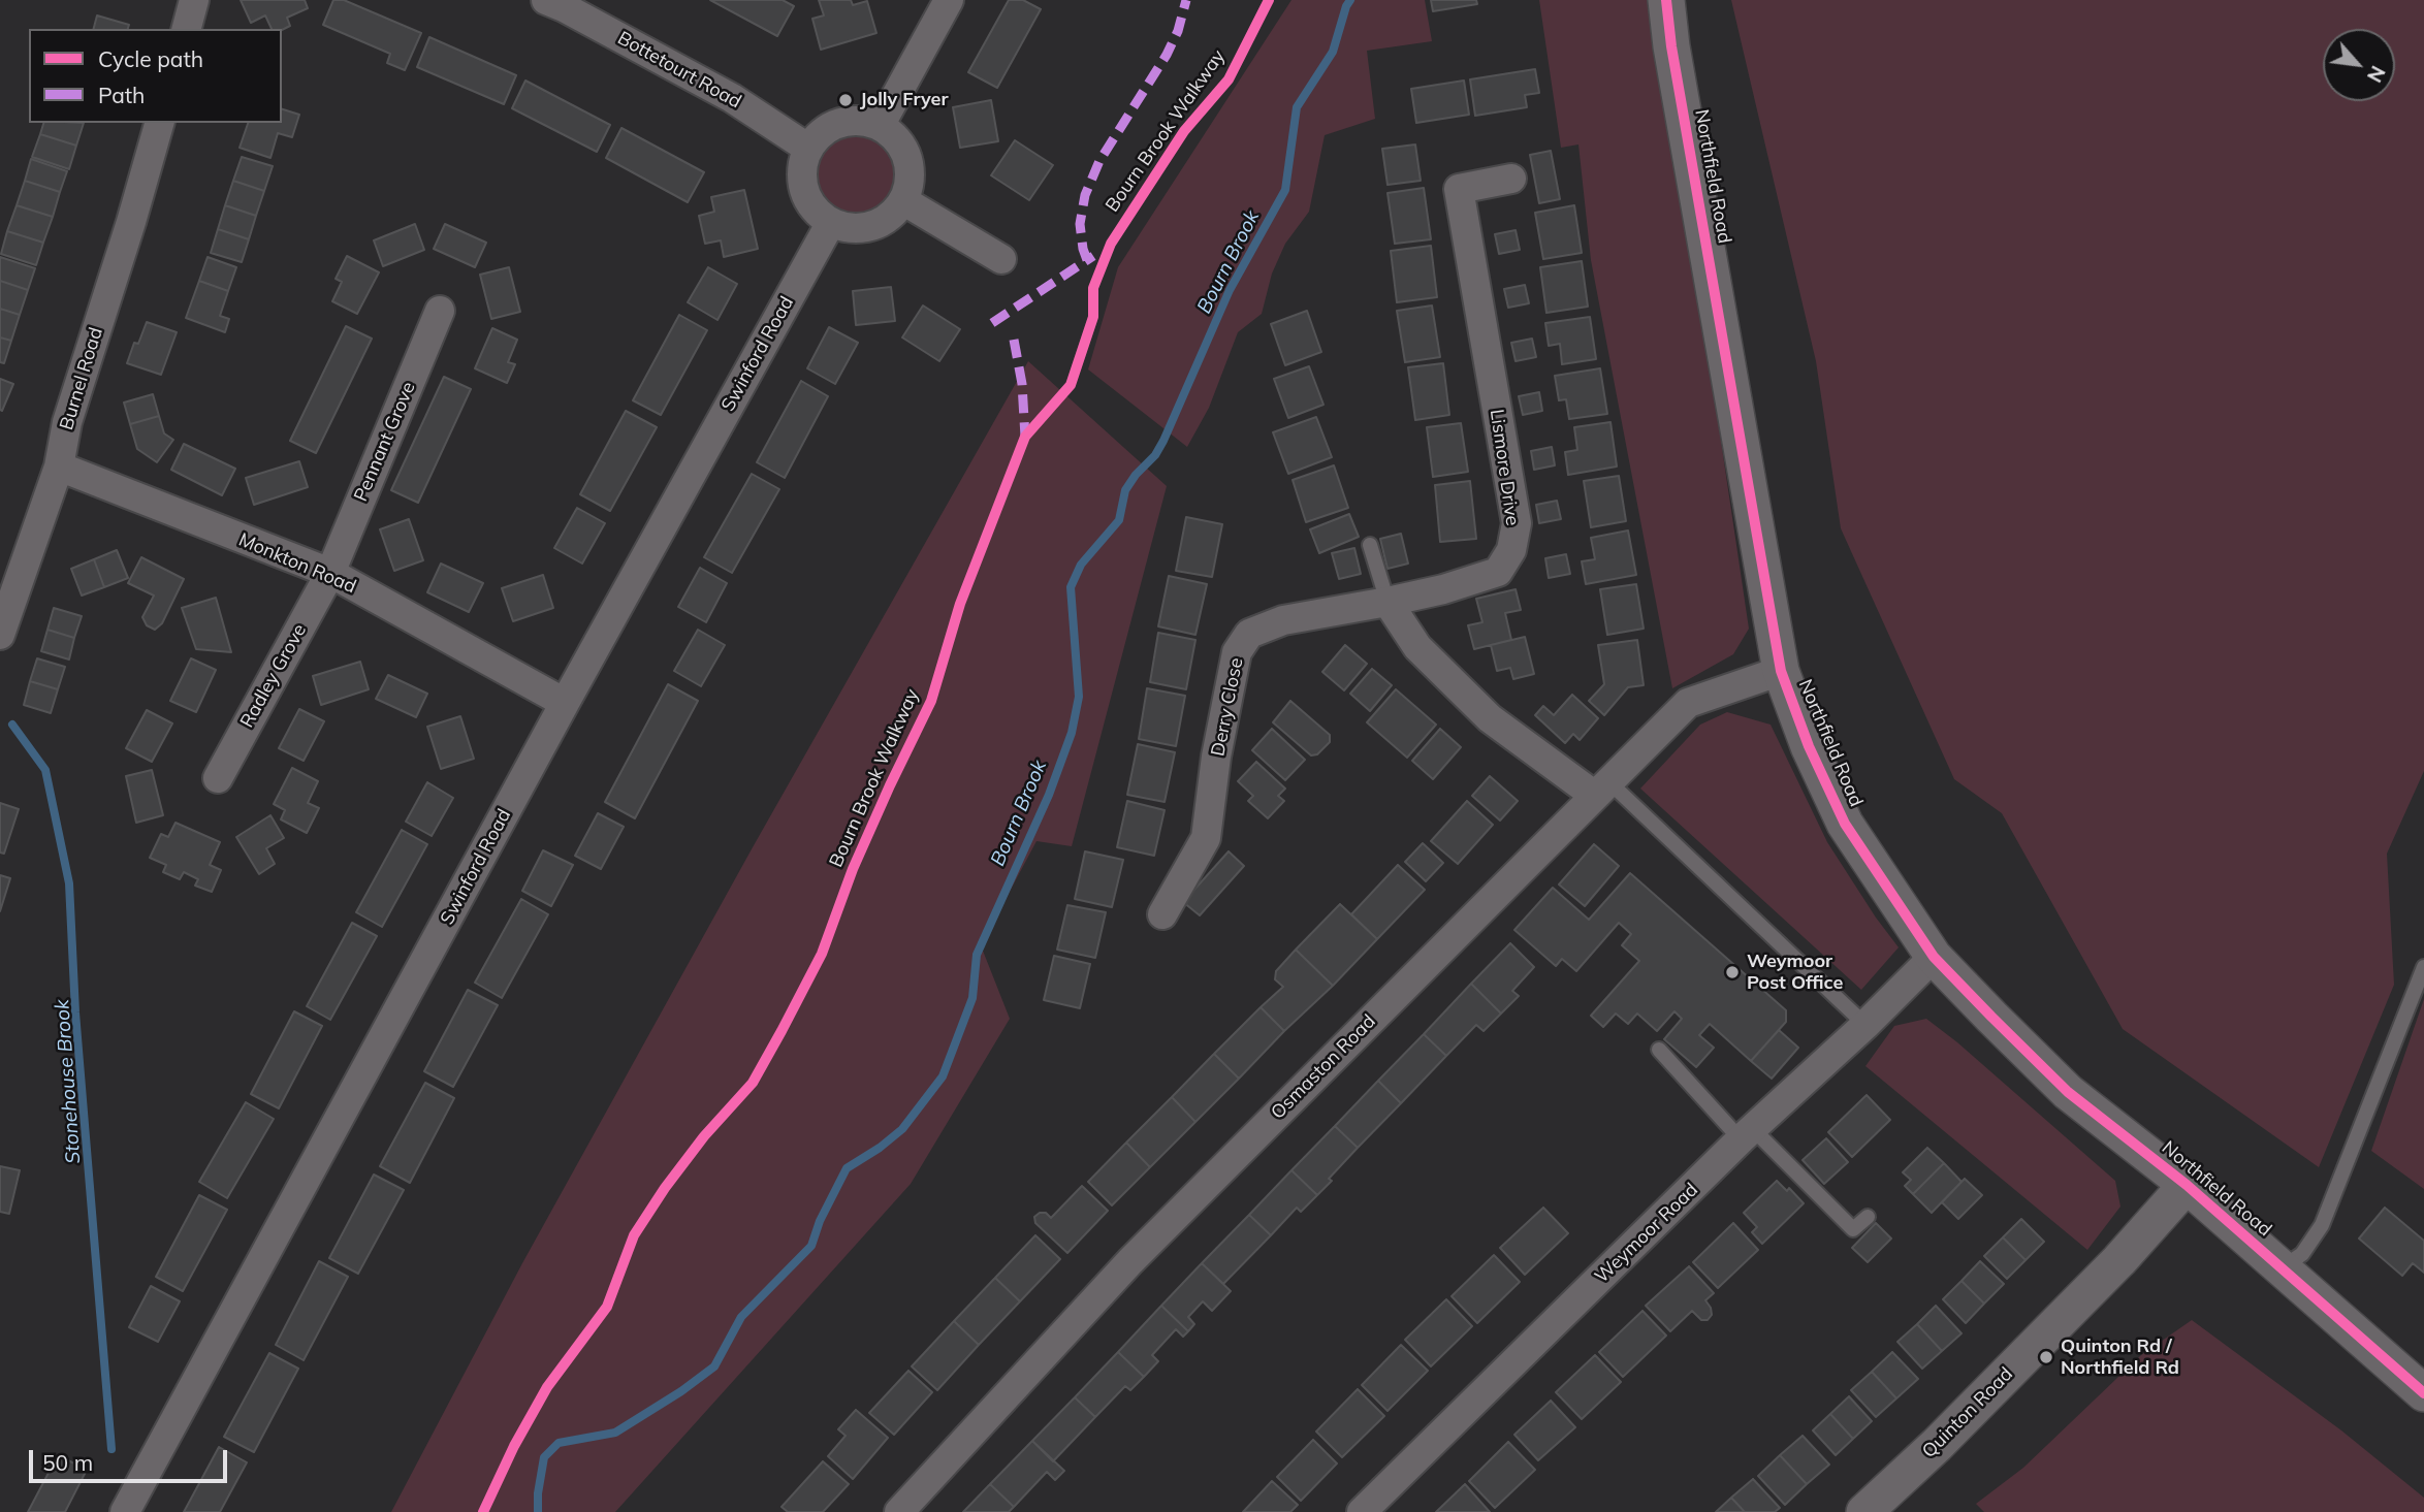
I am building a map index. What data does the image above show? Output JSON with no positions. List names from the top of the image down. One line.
{"streets":{"street":["Bottetourt Road","Northfield Road","Swinford Road","Burnel Road","Pennant Grove","Lismore Drive","Monkton Road","Radley Grove","Derry Close","Osmaston Road","Weymoor Road","Quinton Road"],"cycle path":["Bourn Brook Walkway"]},"crossings":[["Bottetourt Road","Swinford Road"],["Northfield Road","Osmaston Road"],["Northfield Road","Weymoor Road"],["Northfield Road","Quinton Road"],["Swinford Road","Monkton Road"],["Burnel Road","Monkton Road"],["Pennant Grove","Monkton Road"],["Pennant Grove","Radley Grove"],["Lismore Drive","Derry Close"],["Monkton Road","Radley Grove"]],"water":["Bourn Brook","Stonehouse Brook"],"places":["Jolly Fryer","Weymoor Post Office","Quinton Rd / Northfield Rd"],"legend":["Cycle path","Path"],"scale_bar":"50 m","north":"bottom right"}
